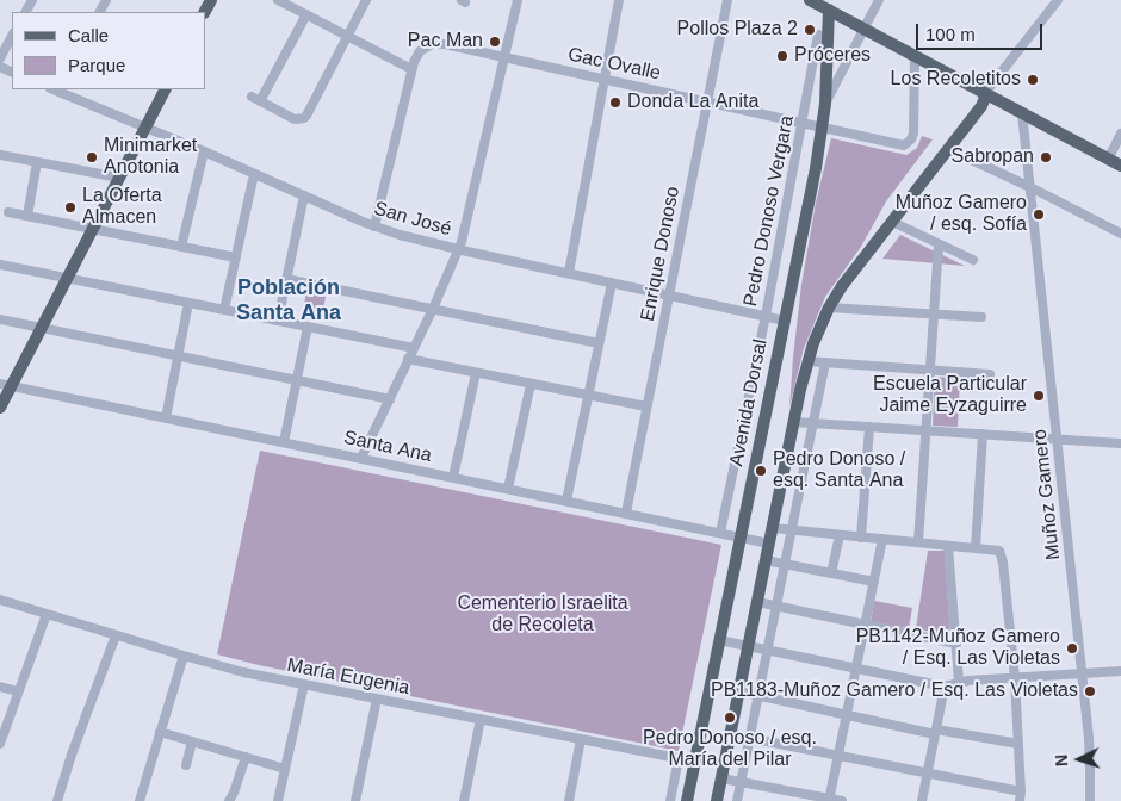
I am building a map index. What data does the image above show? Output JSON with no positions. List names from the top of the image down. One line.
{"streets":{"main road":["Avenida Dorsal"],"street":["Gac Ovalle","Pedro Donoso Vergara","San José","Enrique Donoso","Santa Ana","Muñoz Gamero","María Eugenia"]},"crossings":[["Gac Ovalle","Pedro Donoso Vergara"],["Gac Ovalle","Enrique Donoso"],["Gac Ovalle","Avenida Dorsal"],["Pedro Donoso Vergara","San José"],["Pedro Donoso Vergara","Santa Ana"],["San José","Enrique Donoso"],["San José","Avenida Dorsal"],["Enrique Donoso","Santa Ana"],["Avenida Dorsal","Santa Ana"],["Avenida Dorsal","María Eugenia"]],"districts":["Población Santa Ana"],"parks":["Cementerio Israelita de Recoleta"],"places":["Pollos Plaza 2","Pac Man","Próceres","Los Recoletitos","Donda La Anita","Minimarket Anotonia","Sabropan","La Oferta Almacen","Muñoz Gamero / esq. Sofía","Escuela Particular Jaime Eyzaguirre","Pedro Donoso / esq. Santa Ana","PB1142-Muñoz Gamero / Esq. Las Violetas","PB1183-Muñoz Gamero / Esq. Las Violetas","Pedro Donoso / esq. María del Pilar"],"legend":["Calle","Parque"],"scale_bar":"100 m","north":"left"}
